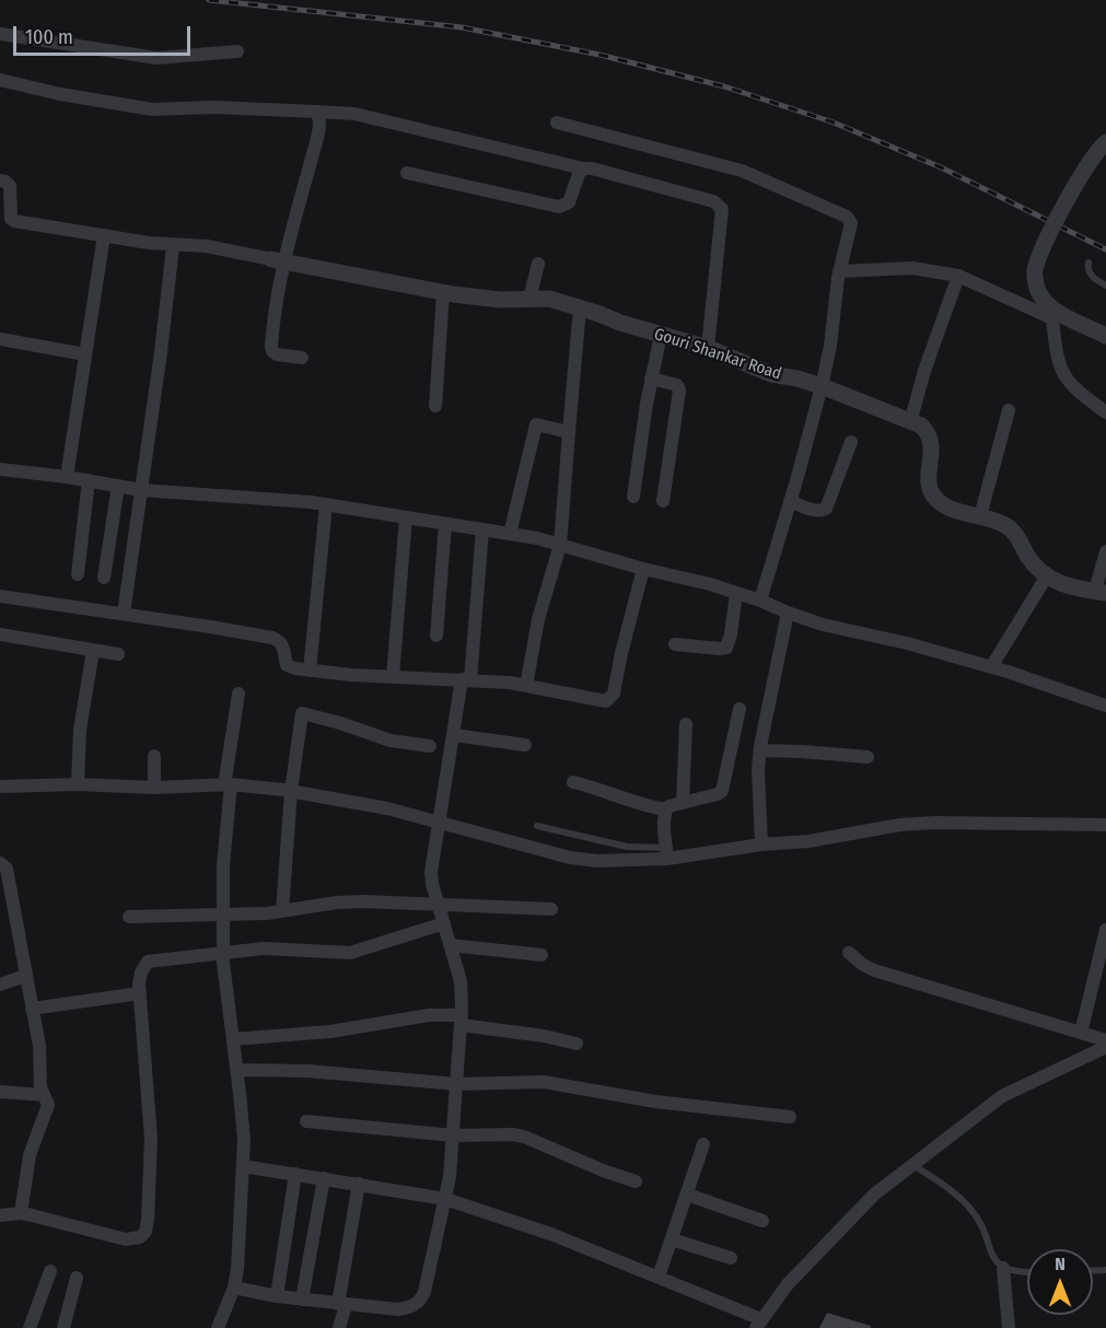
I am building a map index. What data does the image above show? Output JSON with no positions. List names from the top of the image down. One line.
{"streets":{"street":["Gouri Shankar Road"]},"scale_bar":"100 m","north":"top"}
